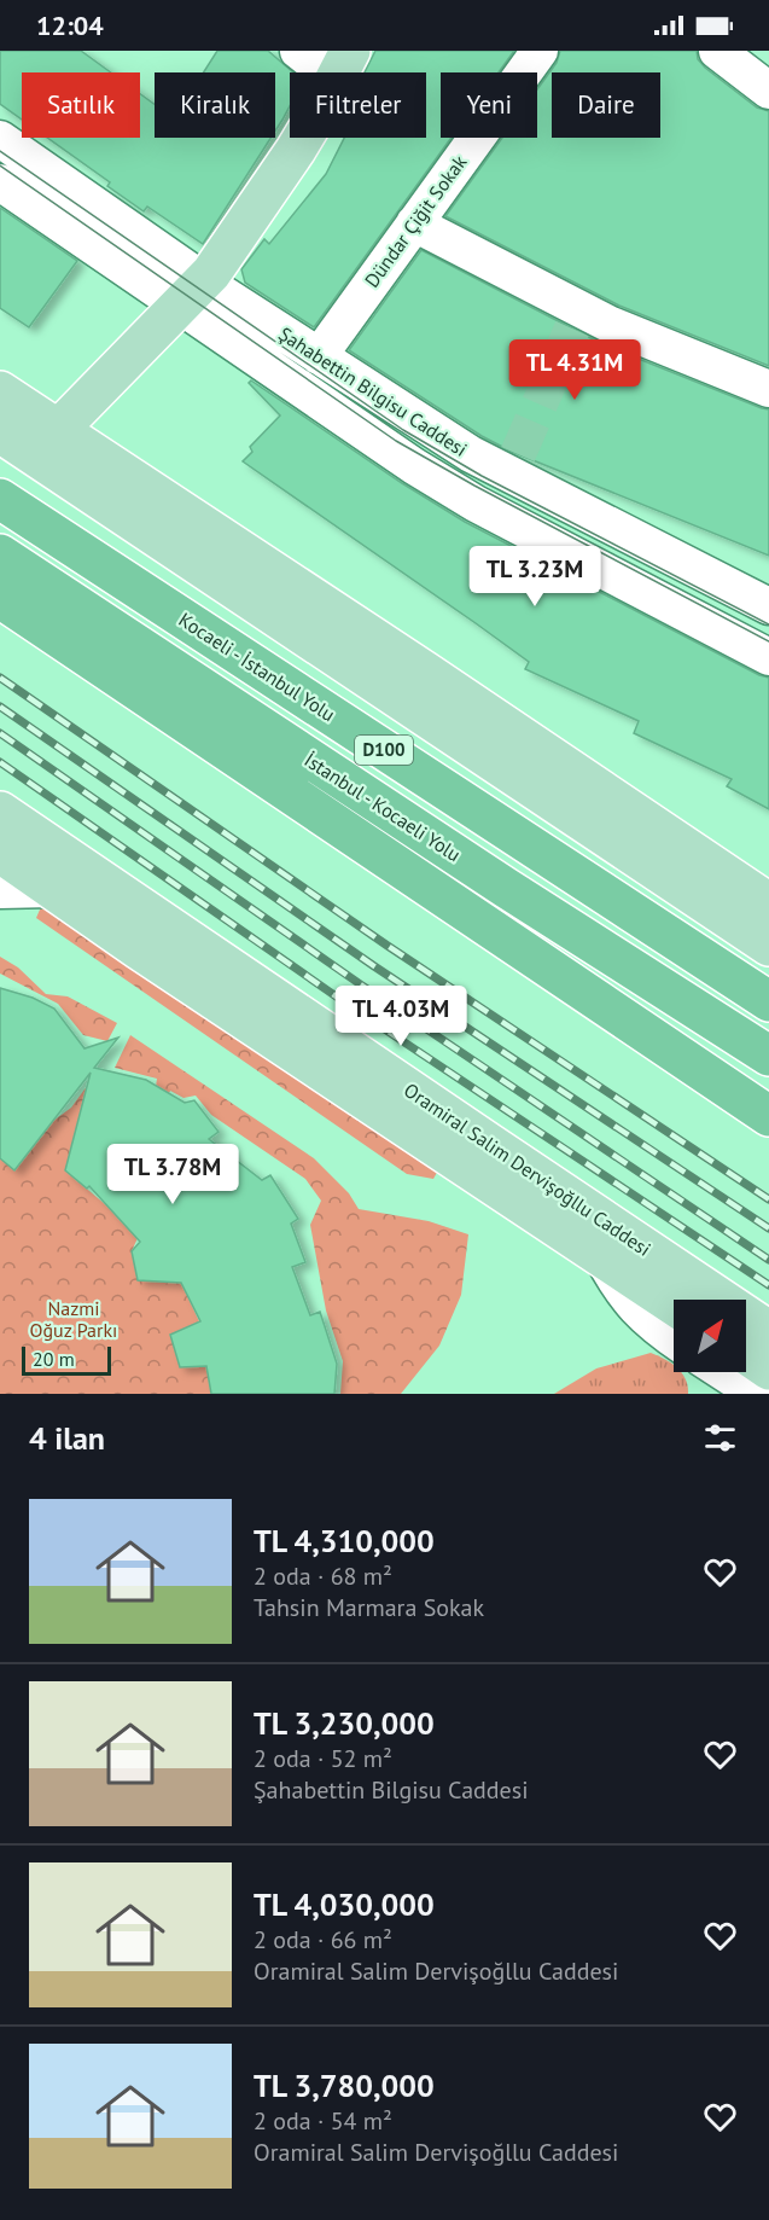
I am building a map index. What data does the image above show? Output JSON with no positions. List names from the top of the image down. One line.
{"streets":{"highway":["Kocaeli - İstanbul Yolu","D100","İstanbul - Kocaeli Yolu"],"main road":["Oramiral Salim Dervişoğllu Caddesi"],"street":["Dündar Çiğit Sokak","Şahabettin Bilgisu Caddesi"]},"crossings":[["Dündar Çiğit Sokak","Şahabettin Bilgisu Caddesi"]],"parks":["Nazmi Oğuz Parkı"],"scale_bar":"20 m","north":"top right","page":{"status":"12:04","chip":["Satılık","Kiralık","Filtreler","Yeni","Daire"],"price":["TL 4.31M","TL 3.23M","TL 4.03M","TL 3.78M"],"scale":"20 m","heading":"4 ilan","list":[{"name":"TL 4,310,000","note":"2 oda · 68 m² · Tahsin Marmara Sokak"},{"name":"TL 3,230,000","note":"2 oda · 52 m² · Şahabettin Bilgisu Caddesi"},{"name":"TL 4,030,000","note":"2 oda · 66 m² · Oramiral Salim Dervişoğllu Caddesi"},{"name":"TL 3,780,000","note":"2 oda · 54 m² · Oramiral Salim Dervişoğllu Caddesi"}]}}
